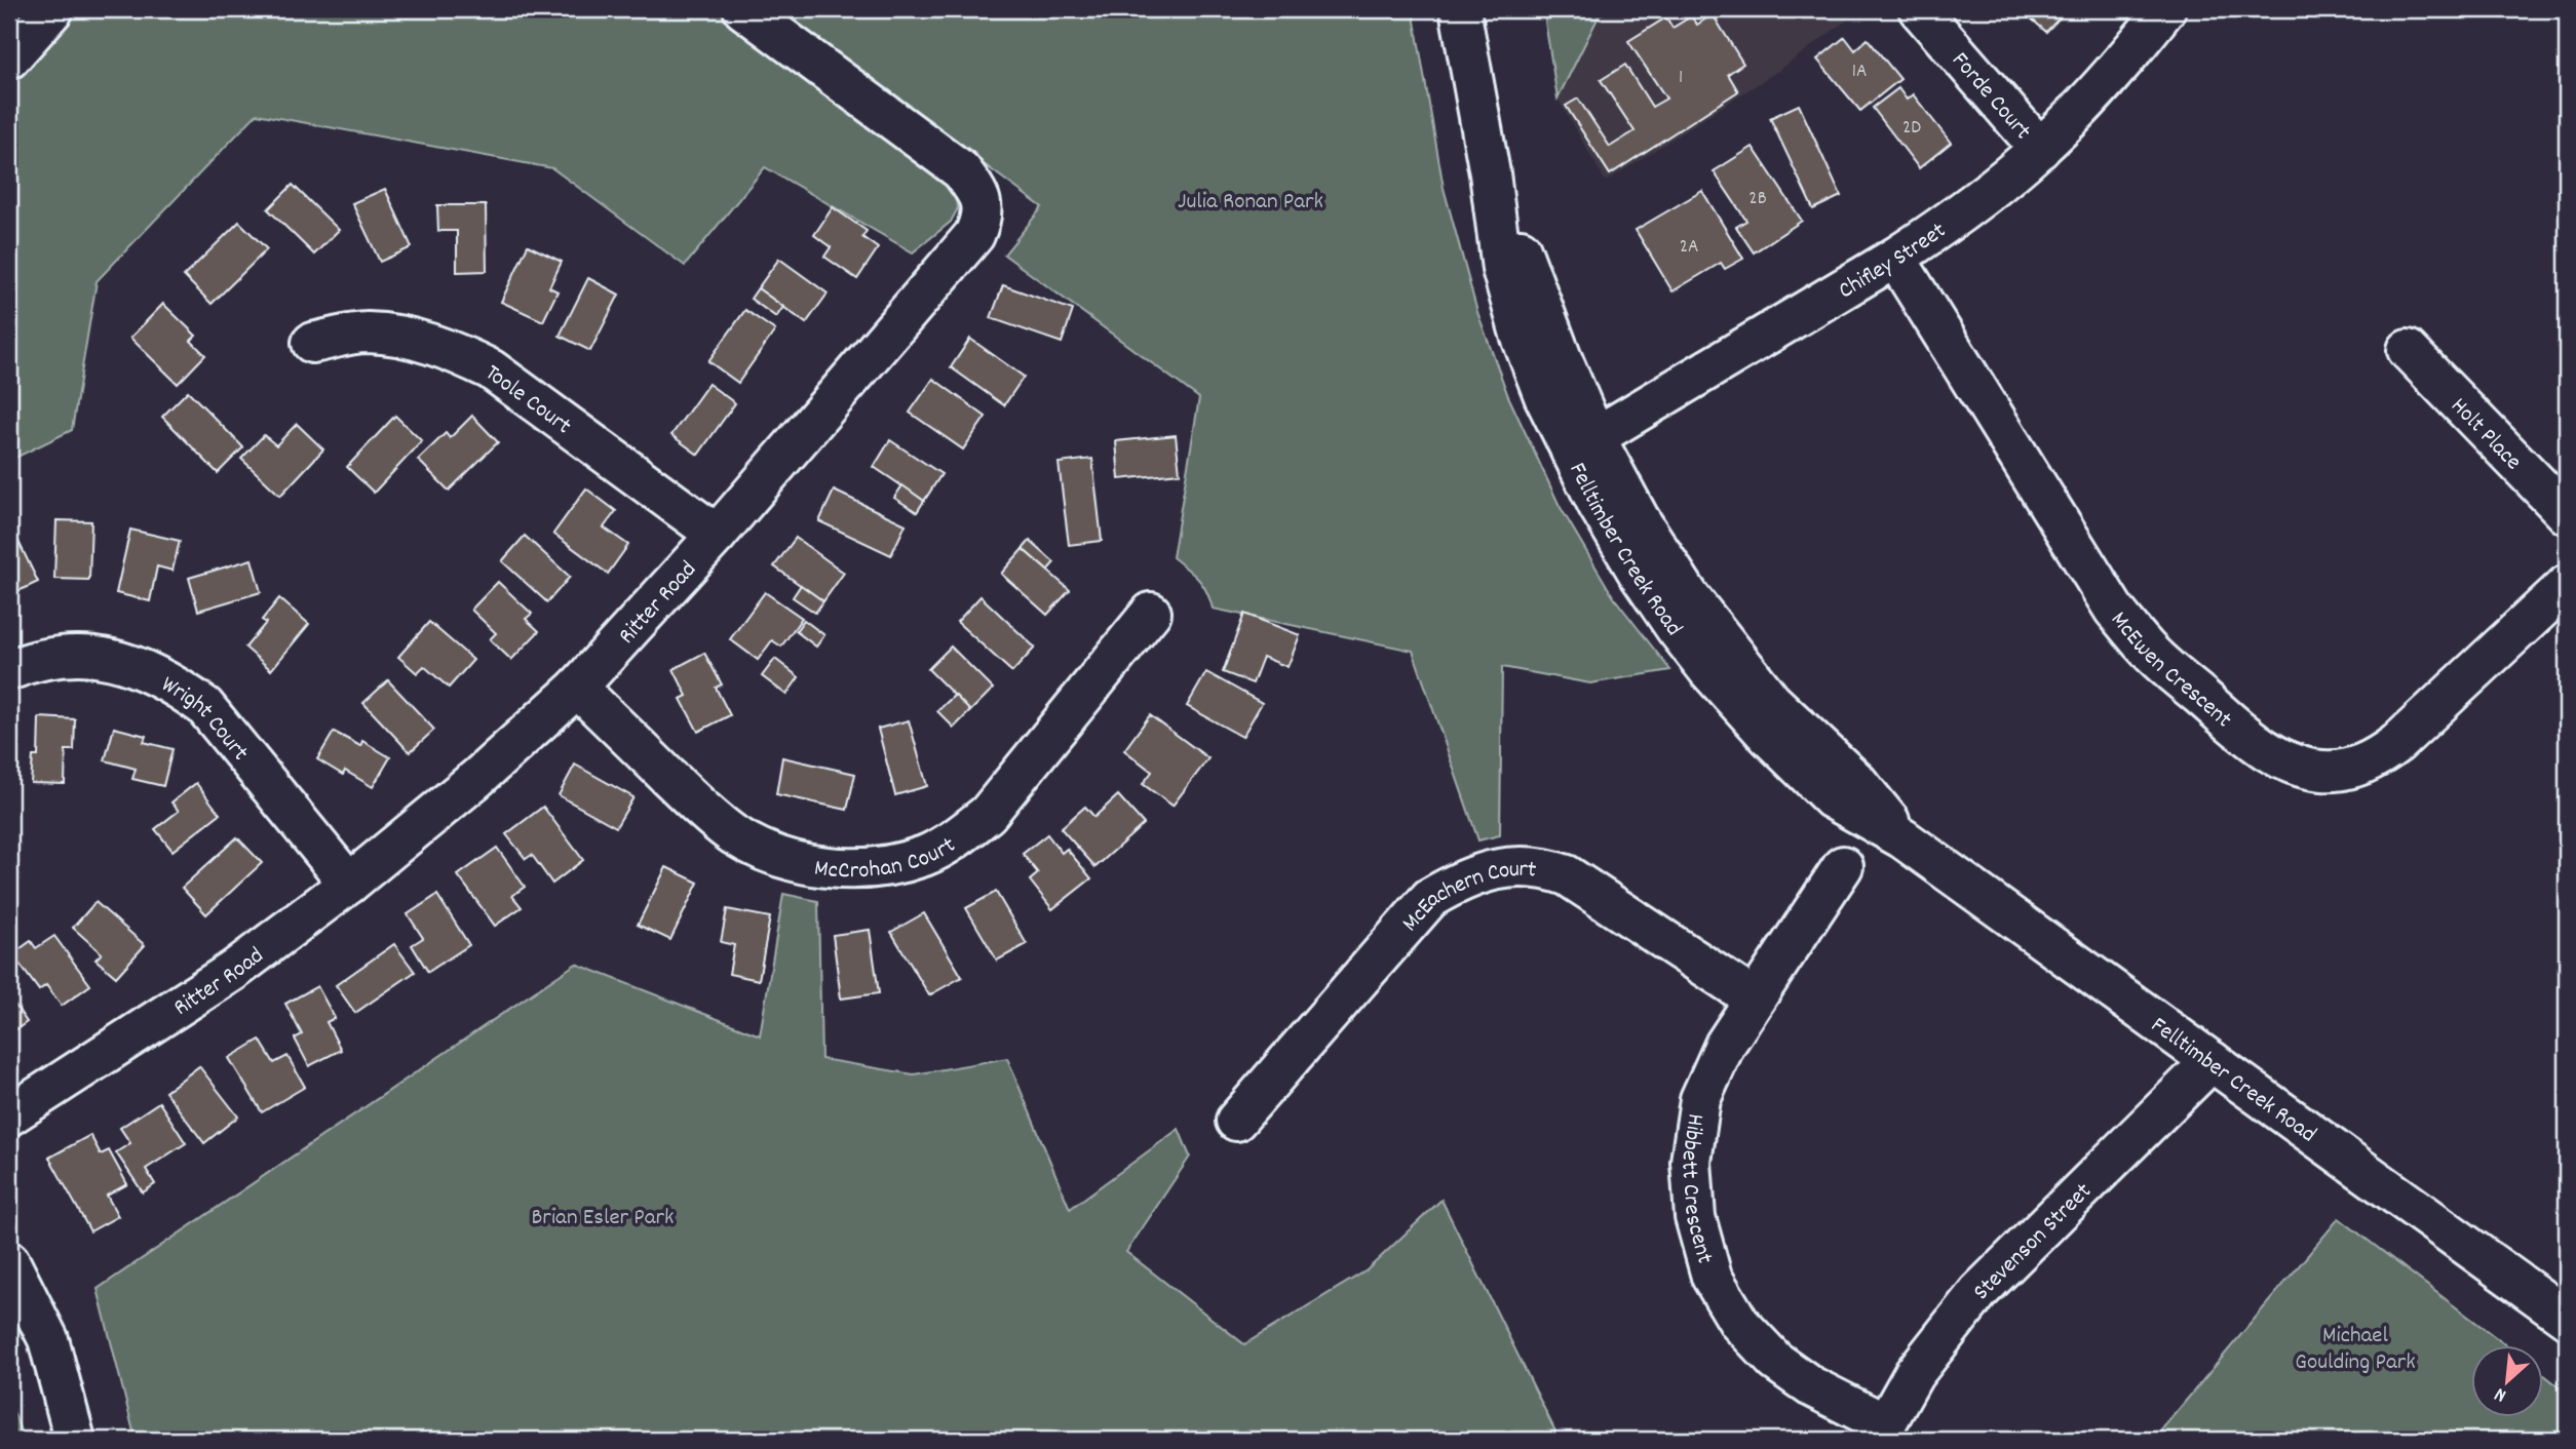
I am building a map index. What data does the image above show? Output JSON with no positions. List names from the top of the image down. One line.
{"streets":{"street":["Forde Court","Chifley Street","Toole Court","Holt Place","Felltimber Creek Road","Ritter Road","McEwen Crescent","Wright Court","McCrohan Court","McEachern Court","Hibbett Crescent","Stevenson Street"]},"crossings":[["Forde Court","Chifley Street"],["Chifley Street","Felltimber Creek Road"],["Chifley Street","McEwen Crescent"],["Toole Court","Ritter Road"],["Felltimber Creek Road","Stevenson Street"],["Ritter Road","Wright Court"],["Ritter Road","McCrohan Court"],["McEachern Court","Hibbett Crescent"],["Hibbett Crescent","Stevenson Street"]],"parks":["Julia Ronan Park","Brian Esler Park","Michael Goulding Park"],"house_numbers":["1A","1","2D","2B","2A"],"north":"bottom left"}
